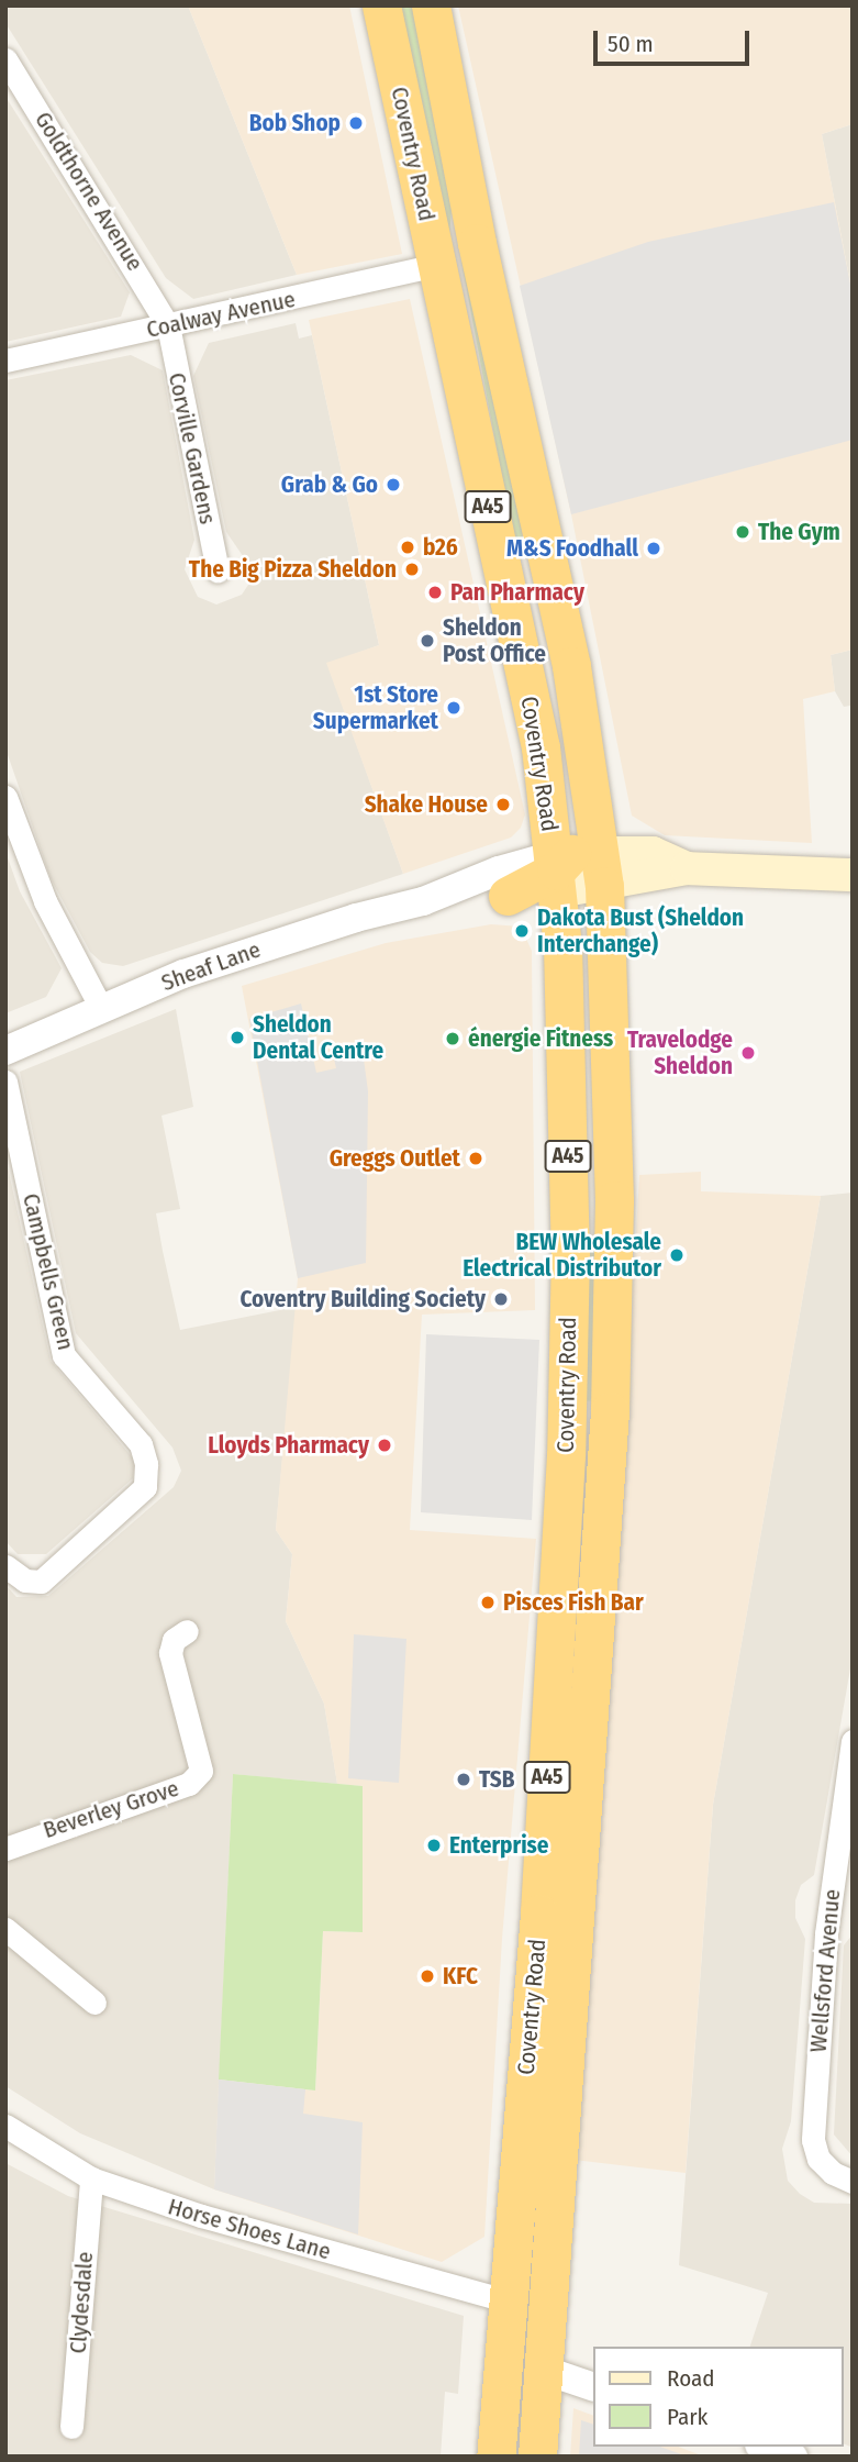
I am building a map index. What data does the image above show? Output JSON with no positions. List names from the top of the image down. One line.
{"streets":{"highway":["Coventry Road","A45"],"street":["Goldthorne Avenue","Coalway Avenue","Corville Gardens","Sheaf Lane","Campbells Green","Beverley Grove","Wellsford Avenue","Horse Shoes Lane","Clydesdale"]},"crossings":[["Coventry Road","Coalway Avenue"],["Coventry Road","Horse Shoes Lane"],["Goldthorne Avenue","Coalway Avenue"],["Goldthorne Avenue","Corville Gardens"],["Coalway Avenue","Corville Gardens"],["Horse Shoes Lane","Clydesdale"]],"places":["Bob Shop","Grab & Go","The Gym","b26","M&S Foodhall","The Big Pizza Sheldon","Pan Pharmacy","Sheldon Post Office","1st Store Supermarket","Shake House","Dakota Bust (Sheldon Interchange)","Sheldon Dental Centre","énergie Fitness","Travelodge Sheldon","Greggs Outlet","BEW Wholesale Electrical Distributor","Coventry Building Society","Lloyds Pharmacy","Pisces Fish Bar","TSB","Enterprise","KFC"],"legend":["Road","Park"],"scale_bar":"50 m"}
